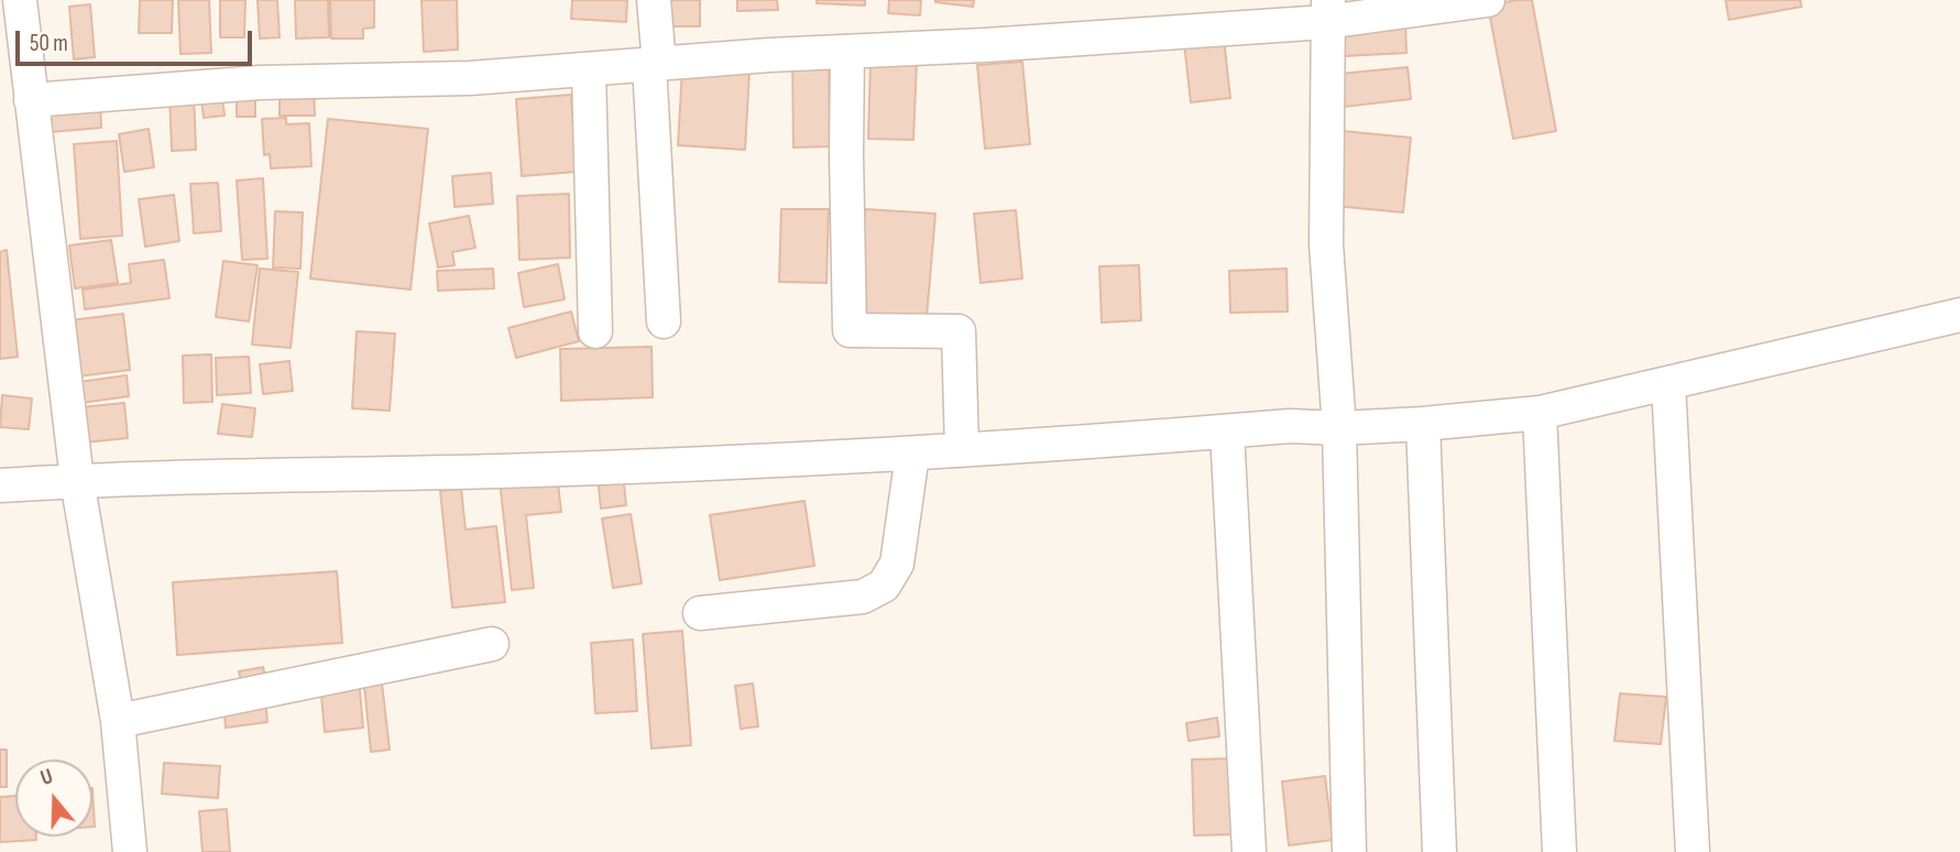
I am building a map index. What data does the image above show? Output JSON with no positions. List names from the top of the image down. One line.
{"scale_bar":"50 m","north":"top"}
